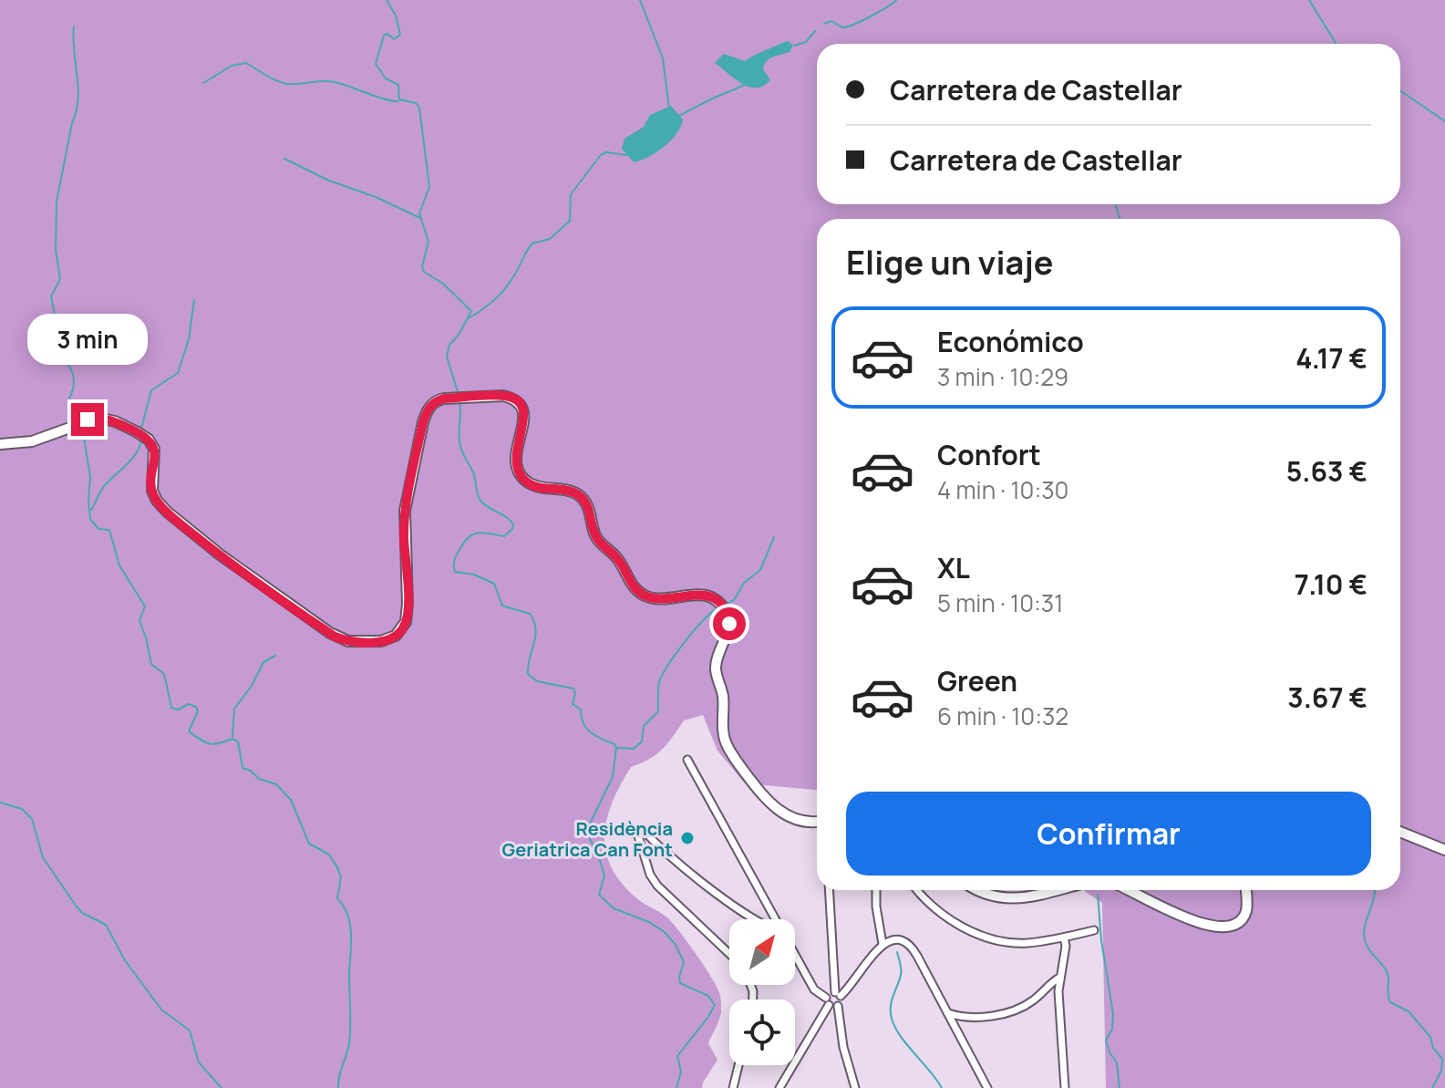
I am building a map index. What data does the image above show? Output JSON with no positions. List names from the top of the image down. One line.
{"places":["Residència Geriatrica Can Font"],"north":"top right","page":{"banner":["Carretera de Castellar","Carretera de Castellar"],"heading":"Elige un viaje","list":[{"name":"Económico","note":"3 min · 10:29","value":"4.17 €"},{"name":"Confort","note":"4 min · 10:30","value":"5.63 €"},{"name":"XL","note":"5 min · 10:31","value":"7.10 €"},{"name":"Green","note":"6 min · 10:32","value":"3.67 €"}],"bubble":"3 min","buttons":"Confirmar"}}
